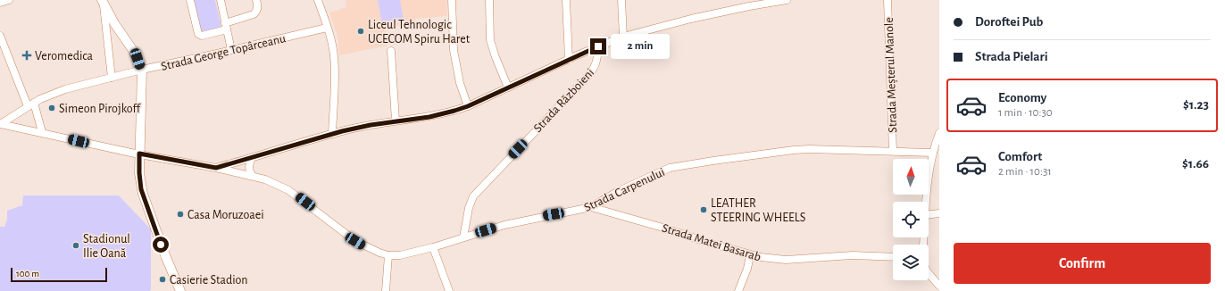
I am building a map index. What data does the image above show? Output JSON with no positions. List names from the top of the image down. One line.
{"streets":{"street":["Strada George Topârceanu","Strada Meșterul Manole","Strada Războieni","Strada Carpenului","Strada Matei Basarab"]},"crossings":[["Strada George Topârceanu","Strada Carpenului"],["Strada Meșterul Manole","Strada Carpenului"],["Strada Războieni","Strada Carpenului"],["Strada Carpenului","Strada Matei Basarab"]],"places":{"other":["Liceul Tehnologic UCECOM Spiru Haret","Simeon Pirojkoff","LEATHER STEERING WHEELS","Casa Moruzoaei","Stadionul Ilie Oană","Casierie Stadion"],"health":["Veromedica"]},"scale_bar":"100 m","north":"top","page":{"banner":["Doroftei Pub","Strada Pielari"],"bubble":"2 min","list":[{"name":"Economy","note":"1 min · 10:30","value":"$1.23"},{"name":"Comfort","note":"2 min · 10:31","value":"$1.66"}],"buttons":"Confirm","scale":"100 m"}}
